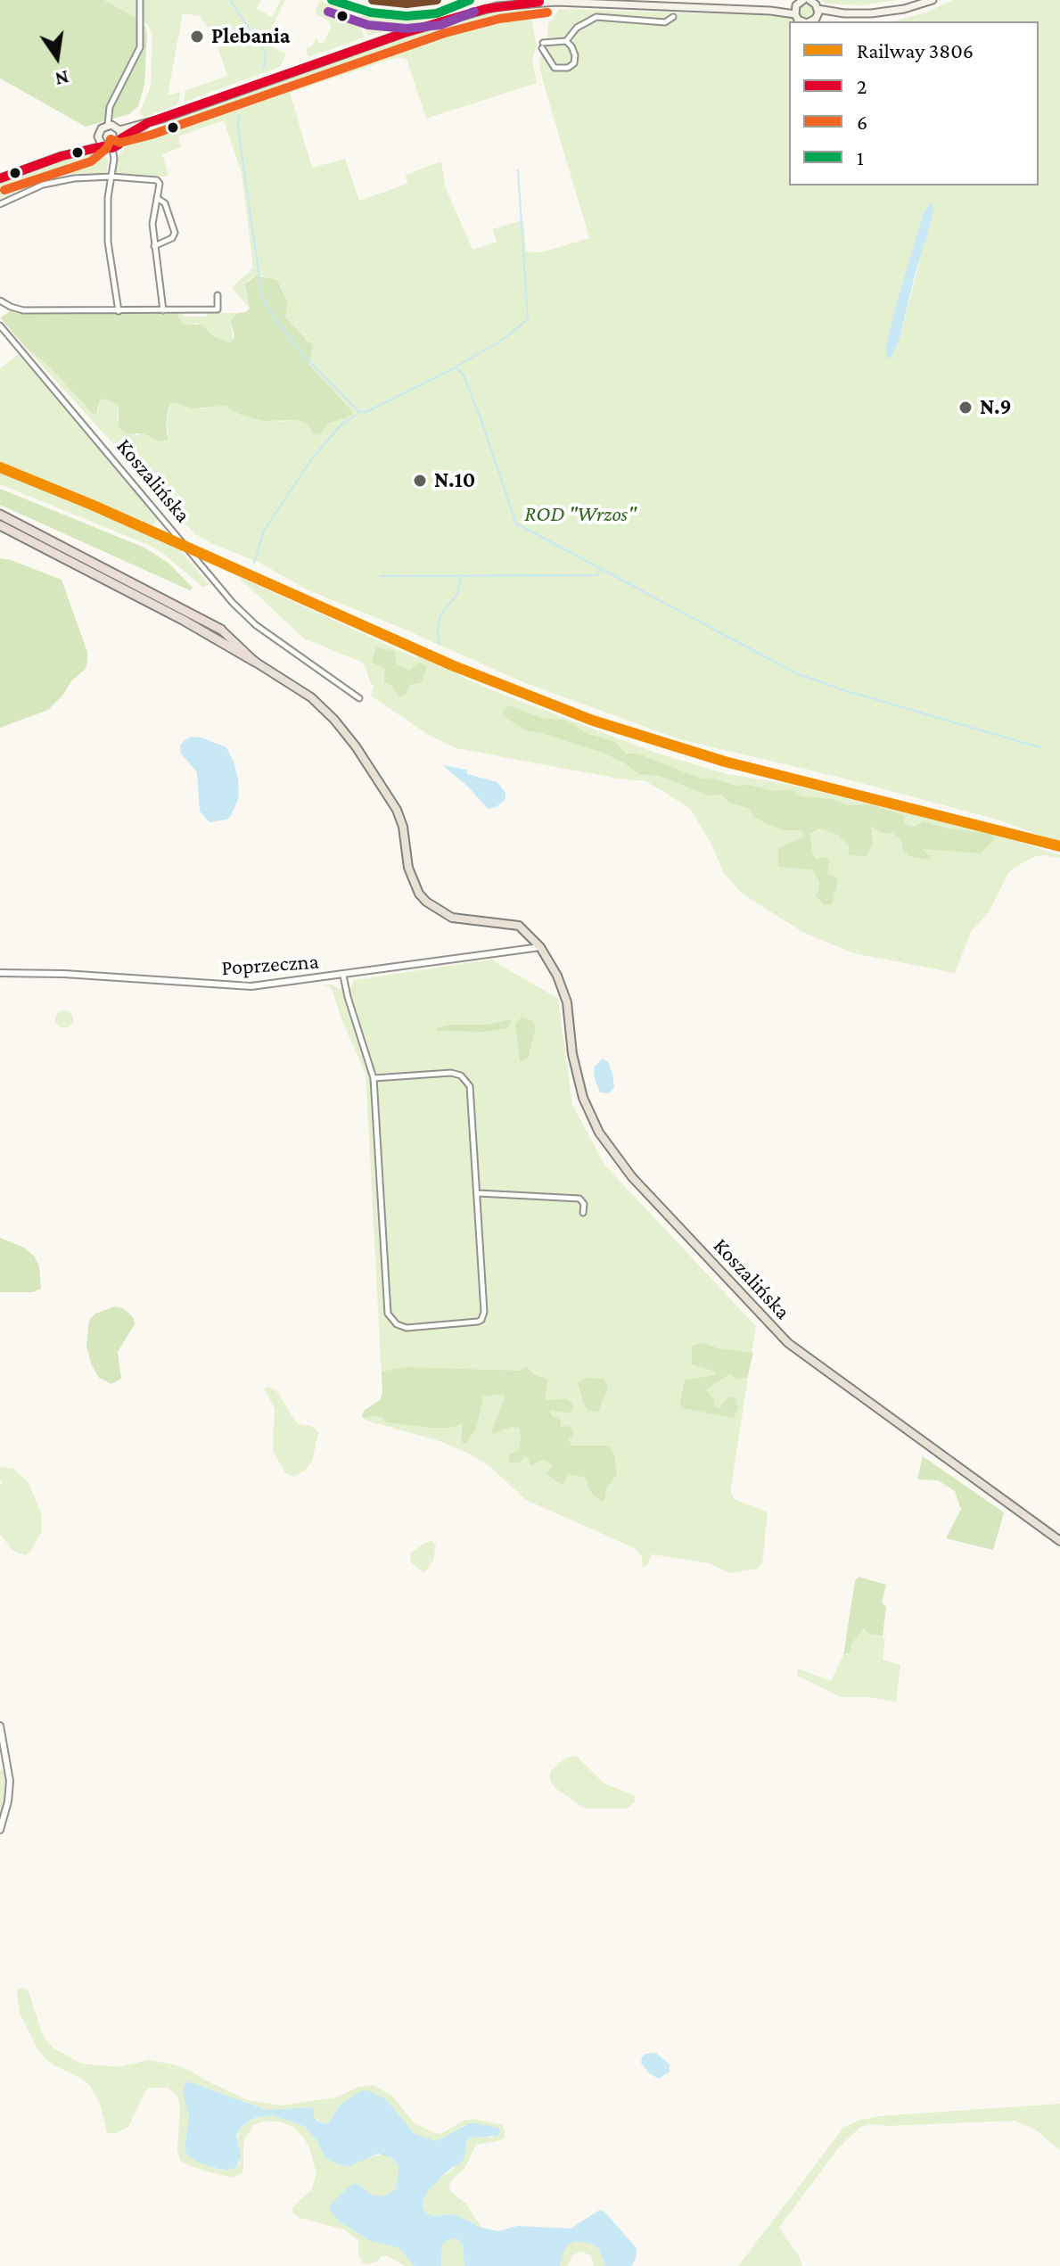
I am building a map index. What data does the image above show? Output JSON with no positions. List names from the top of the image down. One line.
{"streets":{"highway":["Koszalińska"],"street":["Poprzeczna"]},"crossings":[["Koszalińska","Poprzeczna"]],"parks":["ROD \"Wrzos\""],"places":["Plebania","N.9","N.10"],"lines":["transit line 1","transit line 2","transit line 6","rail line 3806"],"legend":["Railway 3806","2","6","1"],"north":"bottom"}
